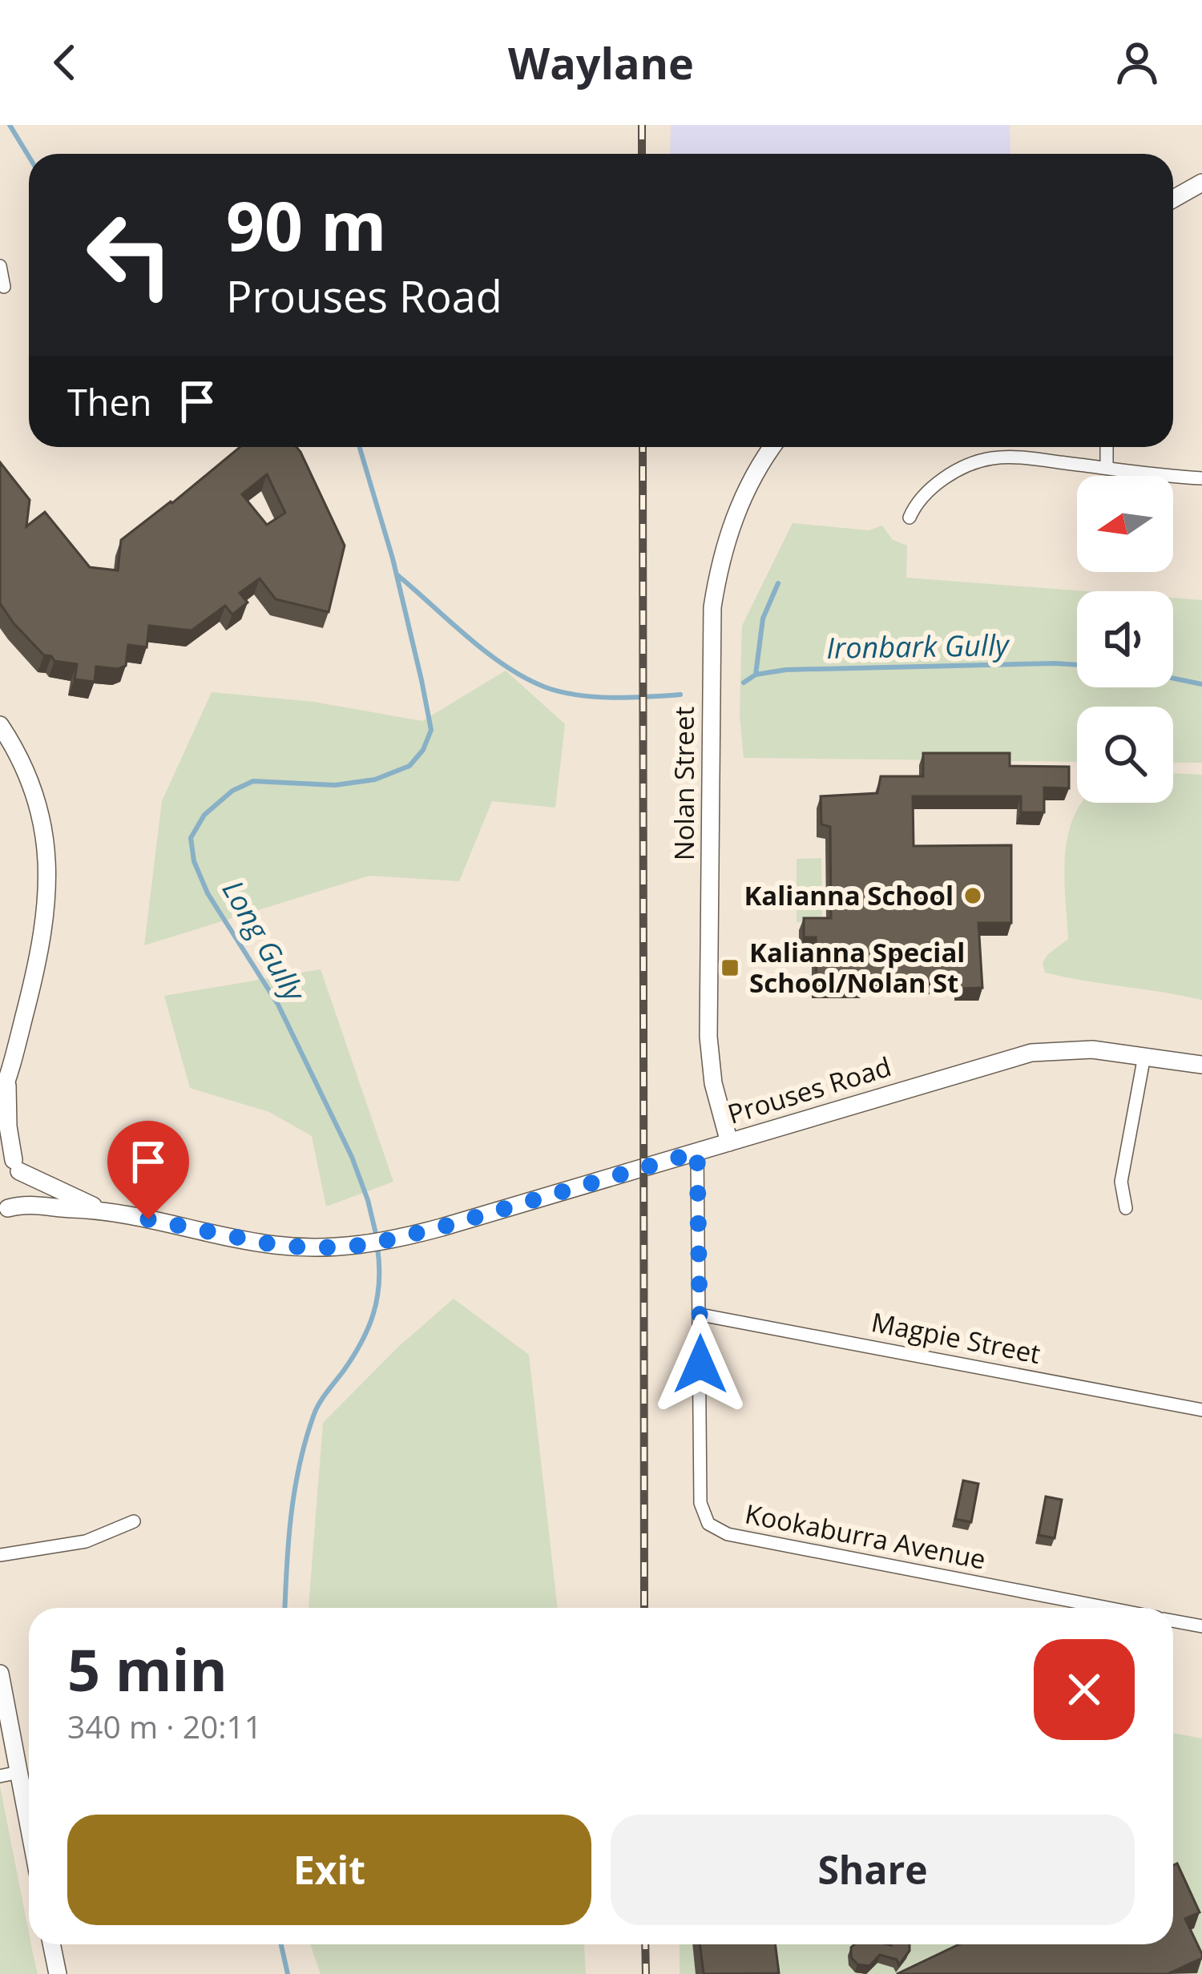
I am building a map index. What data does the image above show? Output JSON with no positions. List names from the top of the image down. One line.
{"streets":{"street":["Nolan Street","Prouses Road","Magpie Street","Kookaburra Avenue"]},"crossings":[["Nolan Street","Prouses Road"],["Prouses Road","Kookaburra Avenue"],["Magpie Street","Kookaburra Avenue"]],"water":["Ironbark Gully","Long Gully"],"places":{"other":["Kalianna School"],"transit":["Kalianna Special School/Nolan St"]},"north":"left","page":{"header":"Waylane","turn":["90 m","Prouses Road"],"then":"Then","heading":["5 min","340 m · 20:11"],"buttons":["Exit","Share"]}}
